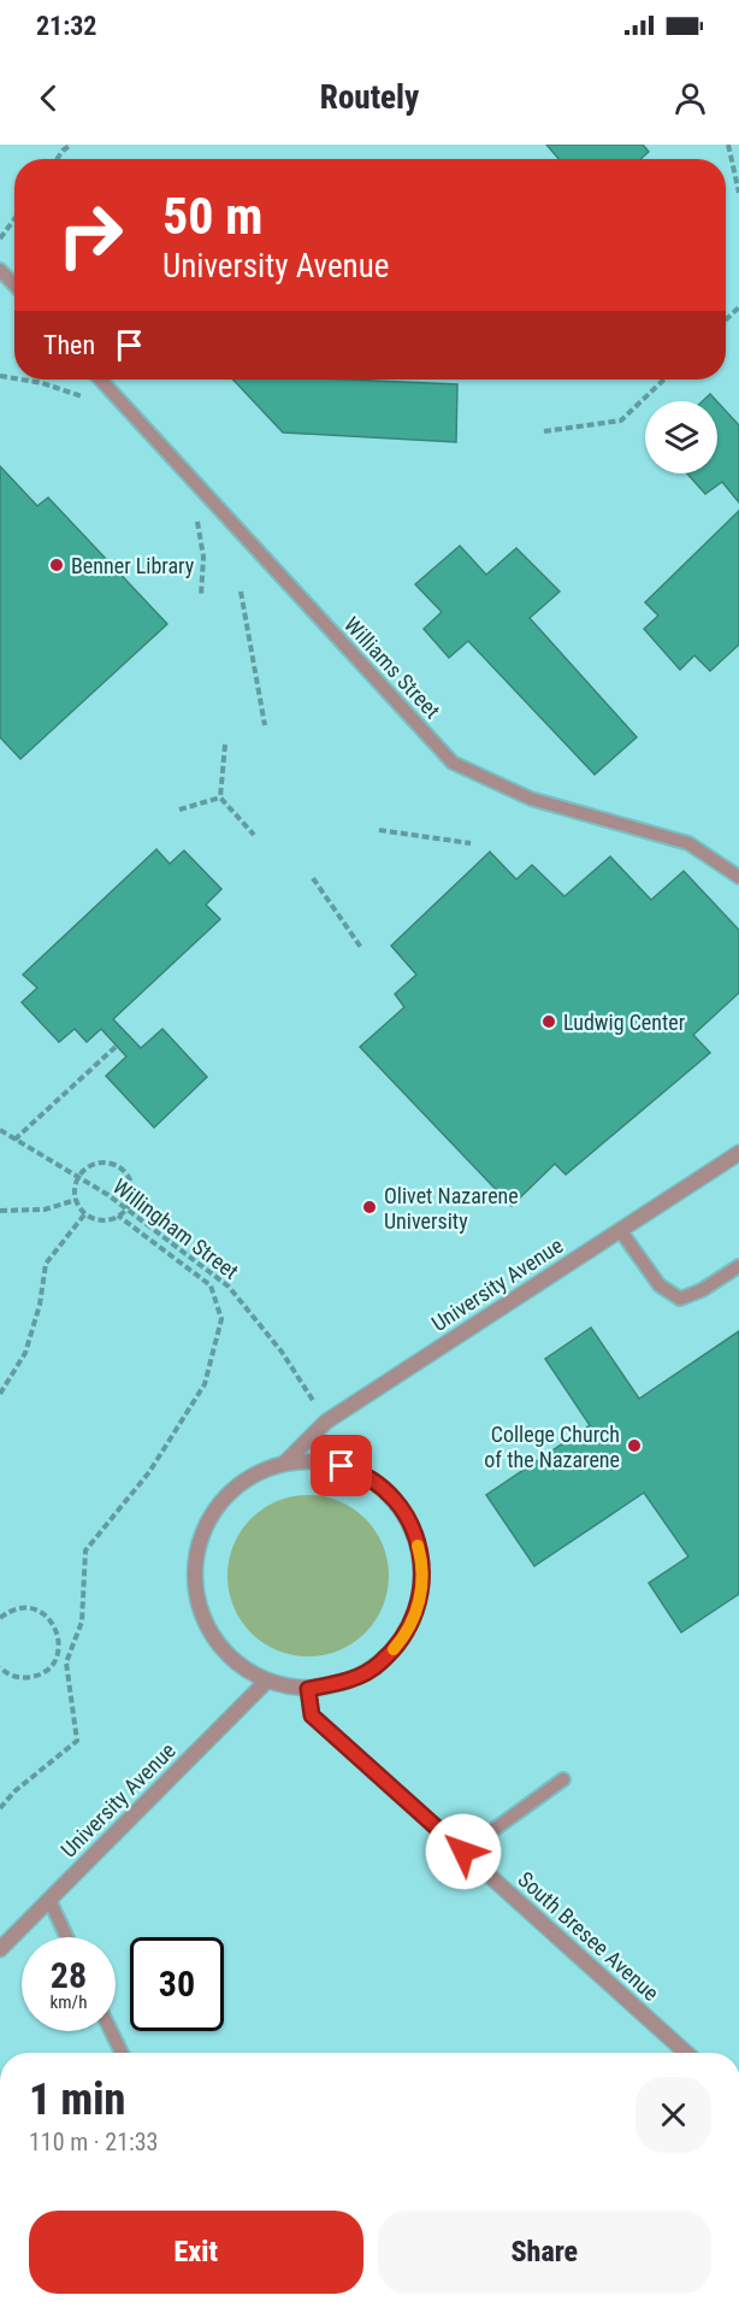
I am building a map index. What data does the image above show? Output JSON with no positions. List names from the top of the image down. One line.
{"streets":{"street":["University Avenue","South Bresee Avenue"],"lane":["Williams Street"],"path":["Willingham Street"]},"crossings":[["Willingham Street","University Avenue"],["University Avenue","South Bresee Avenue"]],"places":["Benner Library","Ludwig Center","Olivet Nazarene University","College Church of the Nazarene"],"page":{"status":"21:32","header":"Routely","turn":["50 m","University Avenue"],"then":"Then","speed":"28 km/h","limit":"30","heading":["1 min","110 m · 21:33"],"buttons":["Exit","Share"]}}
